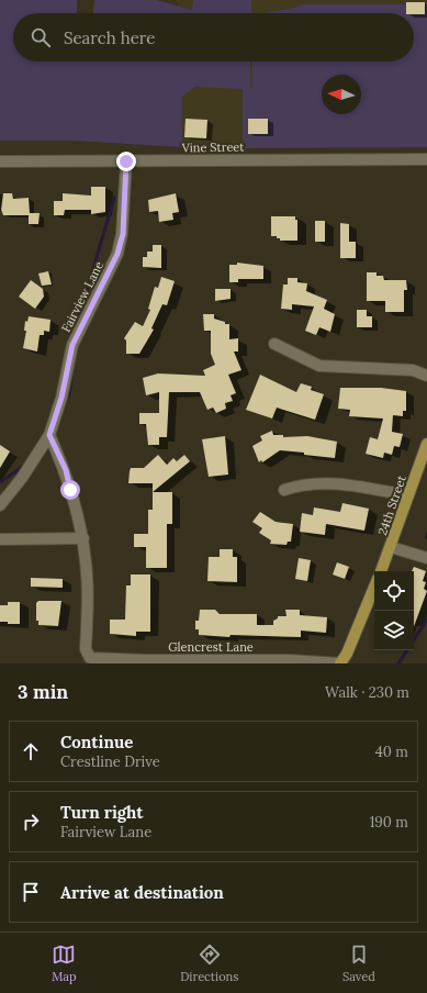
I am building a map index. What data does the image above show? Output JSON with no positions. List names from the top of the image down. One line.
{"streets":{"main road":["24th Street"],"street":["Vine Street","Fairview Lane","Glencrest Lane"]},"crossings":[["Vine Street","Fairview Lane"]],"north":"left","page":{"search":"Search here","heading":["3 min","Walk · 230 m"],"list":[["Continue","Crestline Drive","40 m"],["Turn right","Fairview Lane","190 m"],"Arrive at destination"],"nav":["Map","Directions","Saved"]}}
